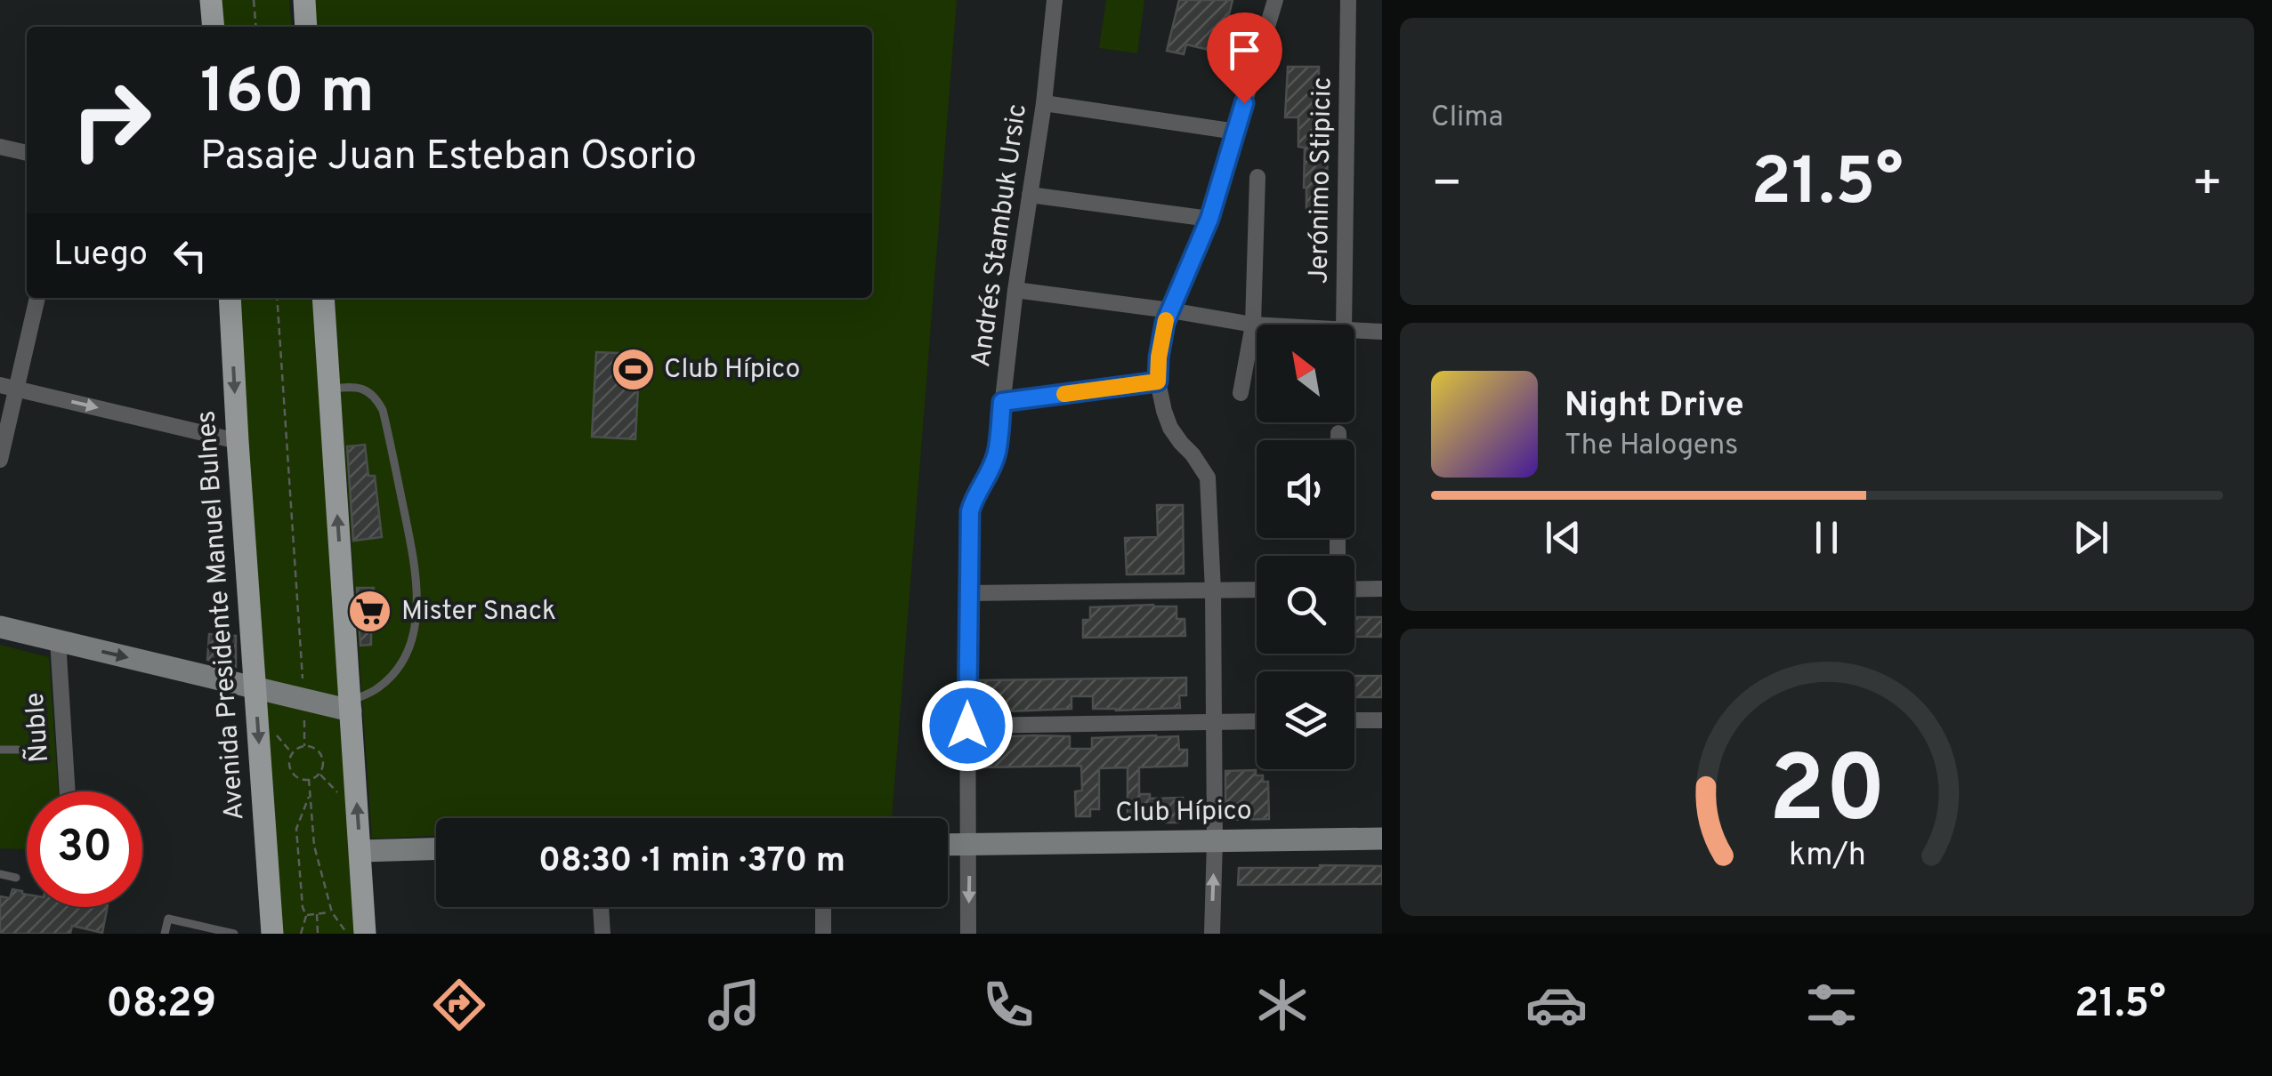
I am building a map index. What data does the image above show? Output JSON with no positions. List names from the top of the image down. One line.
{"streets":{"main road":["Avenida Presidente Manuel Bulnes"],"street":["Jerónimo Stipicic","Andrés Stambuk Ursic","Ñuble","Club Hípico"]},"crossings":[["Andrés Stambuk Ursic","Club Hípico"]],"places":{"sports":["Club Hípico"],"supermarket":["Mister Snack"]},"north":"top left","page":{"tile":"Clima","turn":["160 m","Pasaje Juan Esteban Osorio"],"heat":["−","21.5°","+"],"then":"Luego","song":["Night Drive","The Halogens"],"limit":"30","trip":"08:30 · 1 min · 370 m","tabs":["08:29","21.5°"],"gauge":["20","km/h"]}}
